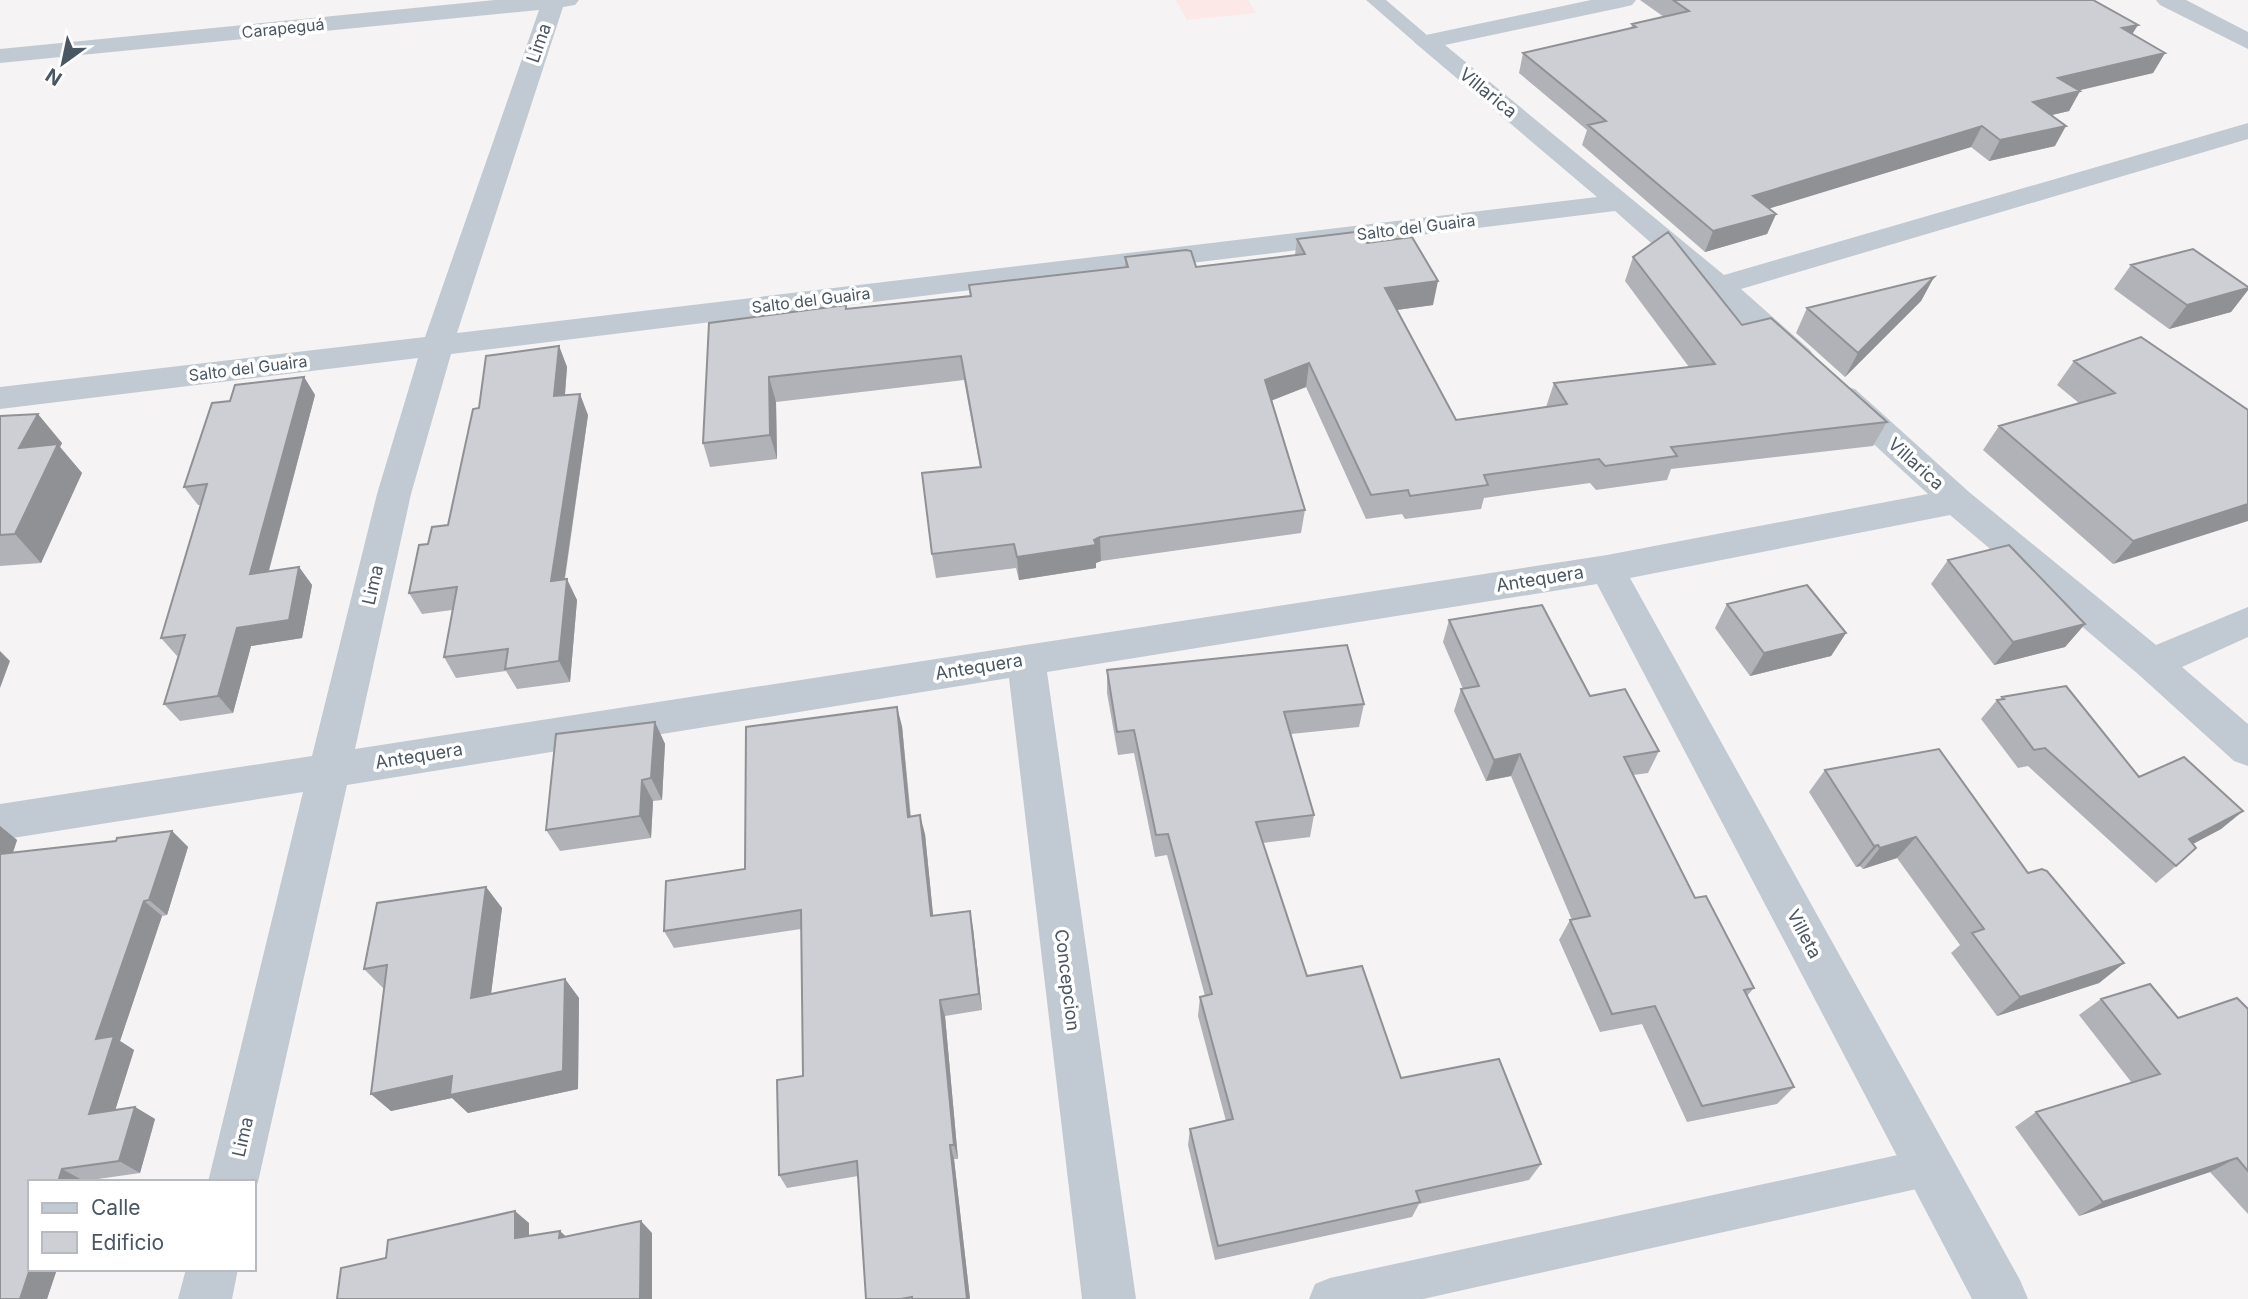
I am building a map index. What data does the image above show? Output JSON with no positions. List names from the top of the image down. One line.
{"streets":{"street":["Carapeguá","Lima","Villarica","Salto del Guaira","Antequera","Villeta","Concepcion"]},"crossings":[["Carapeguá","Lima"],["Lima","Salto del Guaira"],["Lima","Antequera"],["Villarica","Salto del Guaira"],["Villarica","Antequera"],["Antequera","Villeta"],["Antequera","Concepcion"]],"legend":["Calle","Edificio"],"north":"bottom left"}
